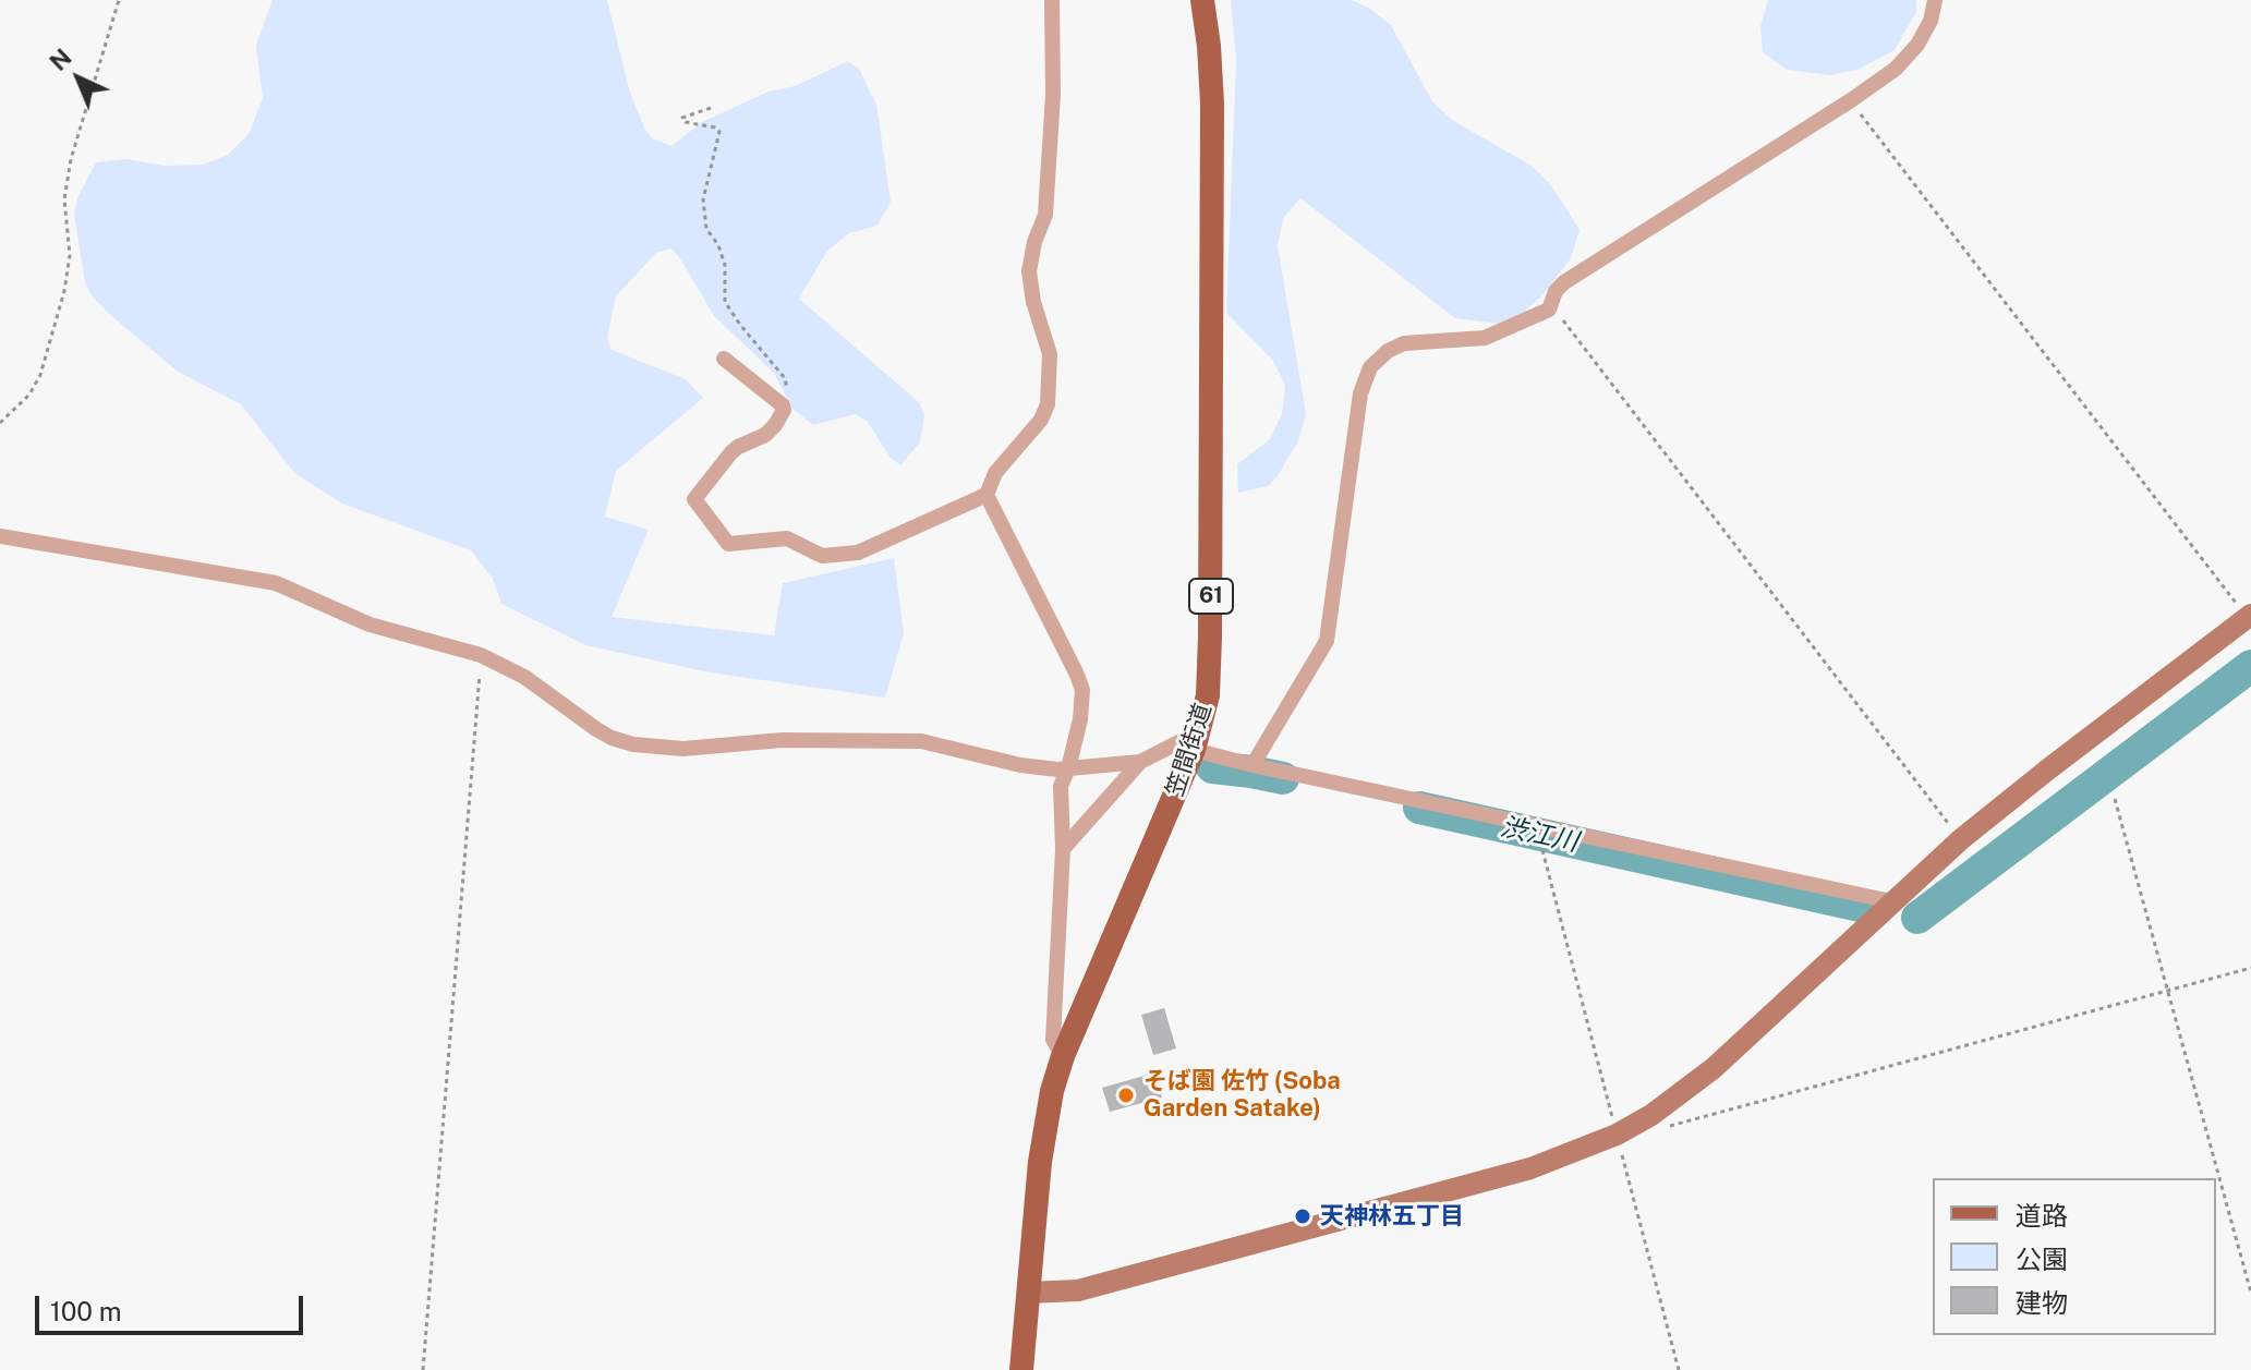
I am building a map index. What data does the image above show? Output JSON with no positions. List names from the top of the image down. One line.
{"streets":{"main road":["61","笠間街道"]},"water":["渋江川"],"places":["そば園 佐竹 (Soba Garden Satake)","天神林五丁目"],"legend":["道路","公園","建物"],"scale_bar":"100 m","north":"top left"}
